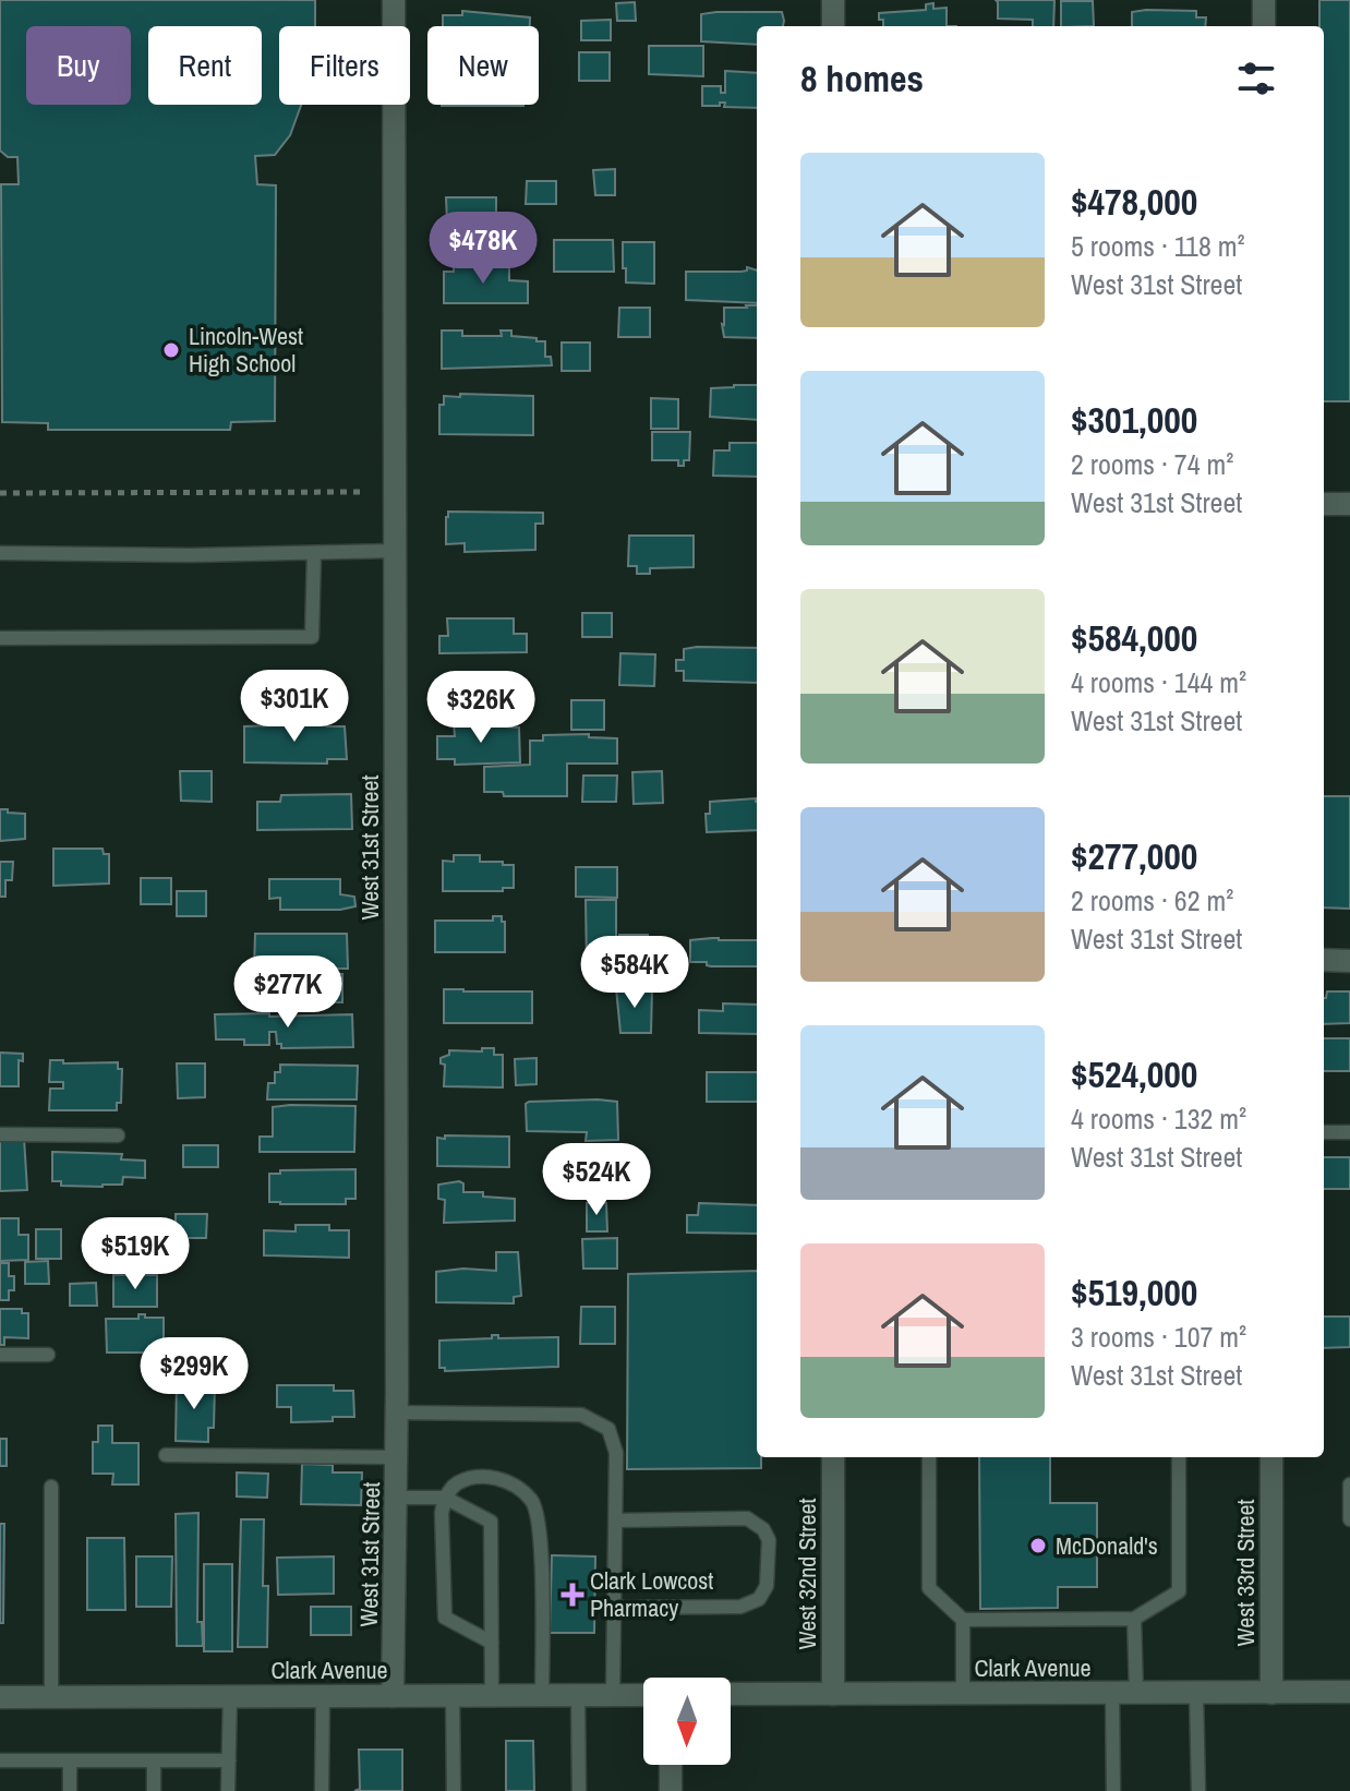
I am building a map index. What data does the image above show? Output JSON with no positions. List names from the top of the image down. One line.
{"streets":{"street":["West 31st Street","West 33rd Street","West 32nd Street","Clark Avenue"]},"crossings":[["West 31st Street","Clark Avenue"],["West 33rd Street","Clark Avenue"],["West 32nd Street","Clark Avenue"]],"places":{"other":["Lincoln-West High School","McDonald's"],"health":["Clark Lowcost Pharmacy"]},"north":"bottom","page":{"chip":["Buy","Rent","Filters","New"],"heading":"8 homes","list":[{"name":"$478,000","note":"5 rooms · 118 m² · West 31st Street"},{"name":"$301,000","note":"2 rooms · 74 m² · West 31st Street"},{"name":"$584,000","note":"4 rooms · 144 m² · West 31st Street"},{"name":"$277,000","note":"2 rooms · 62 m² · West 31st Street"},{"name":"$524,000","note":"4 rooms · 132 m² · West 31st Street"},{"name":"$519,000","note":"3 rooms · 107 m² · West 31st Street"}],"price":["$478K","$301K","$326K","$584K","$277K","$524K","$519K","$299K"]}}
